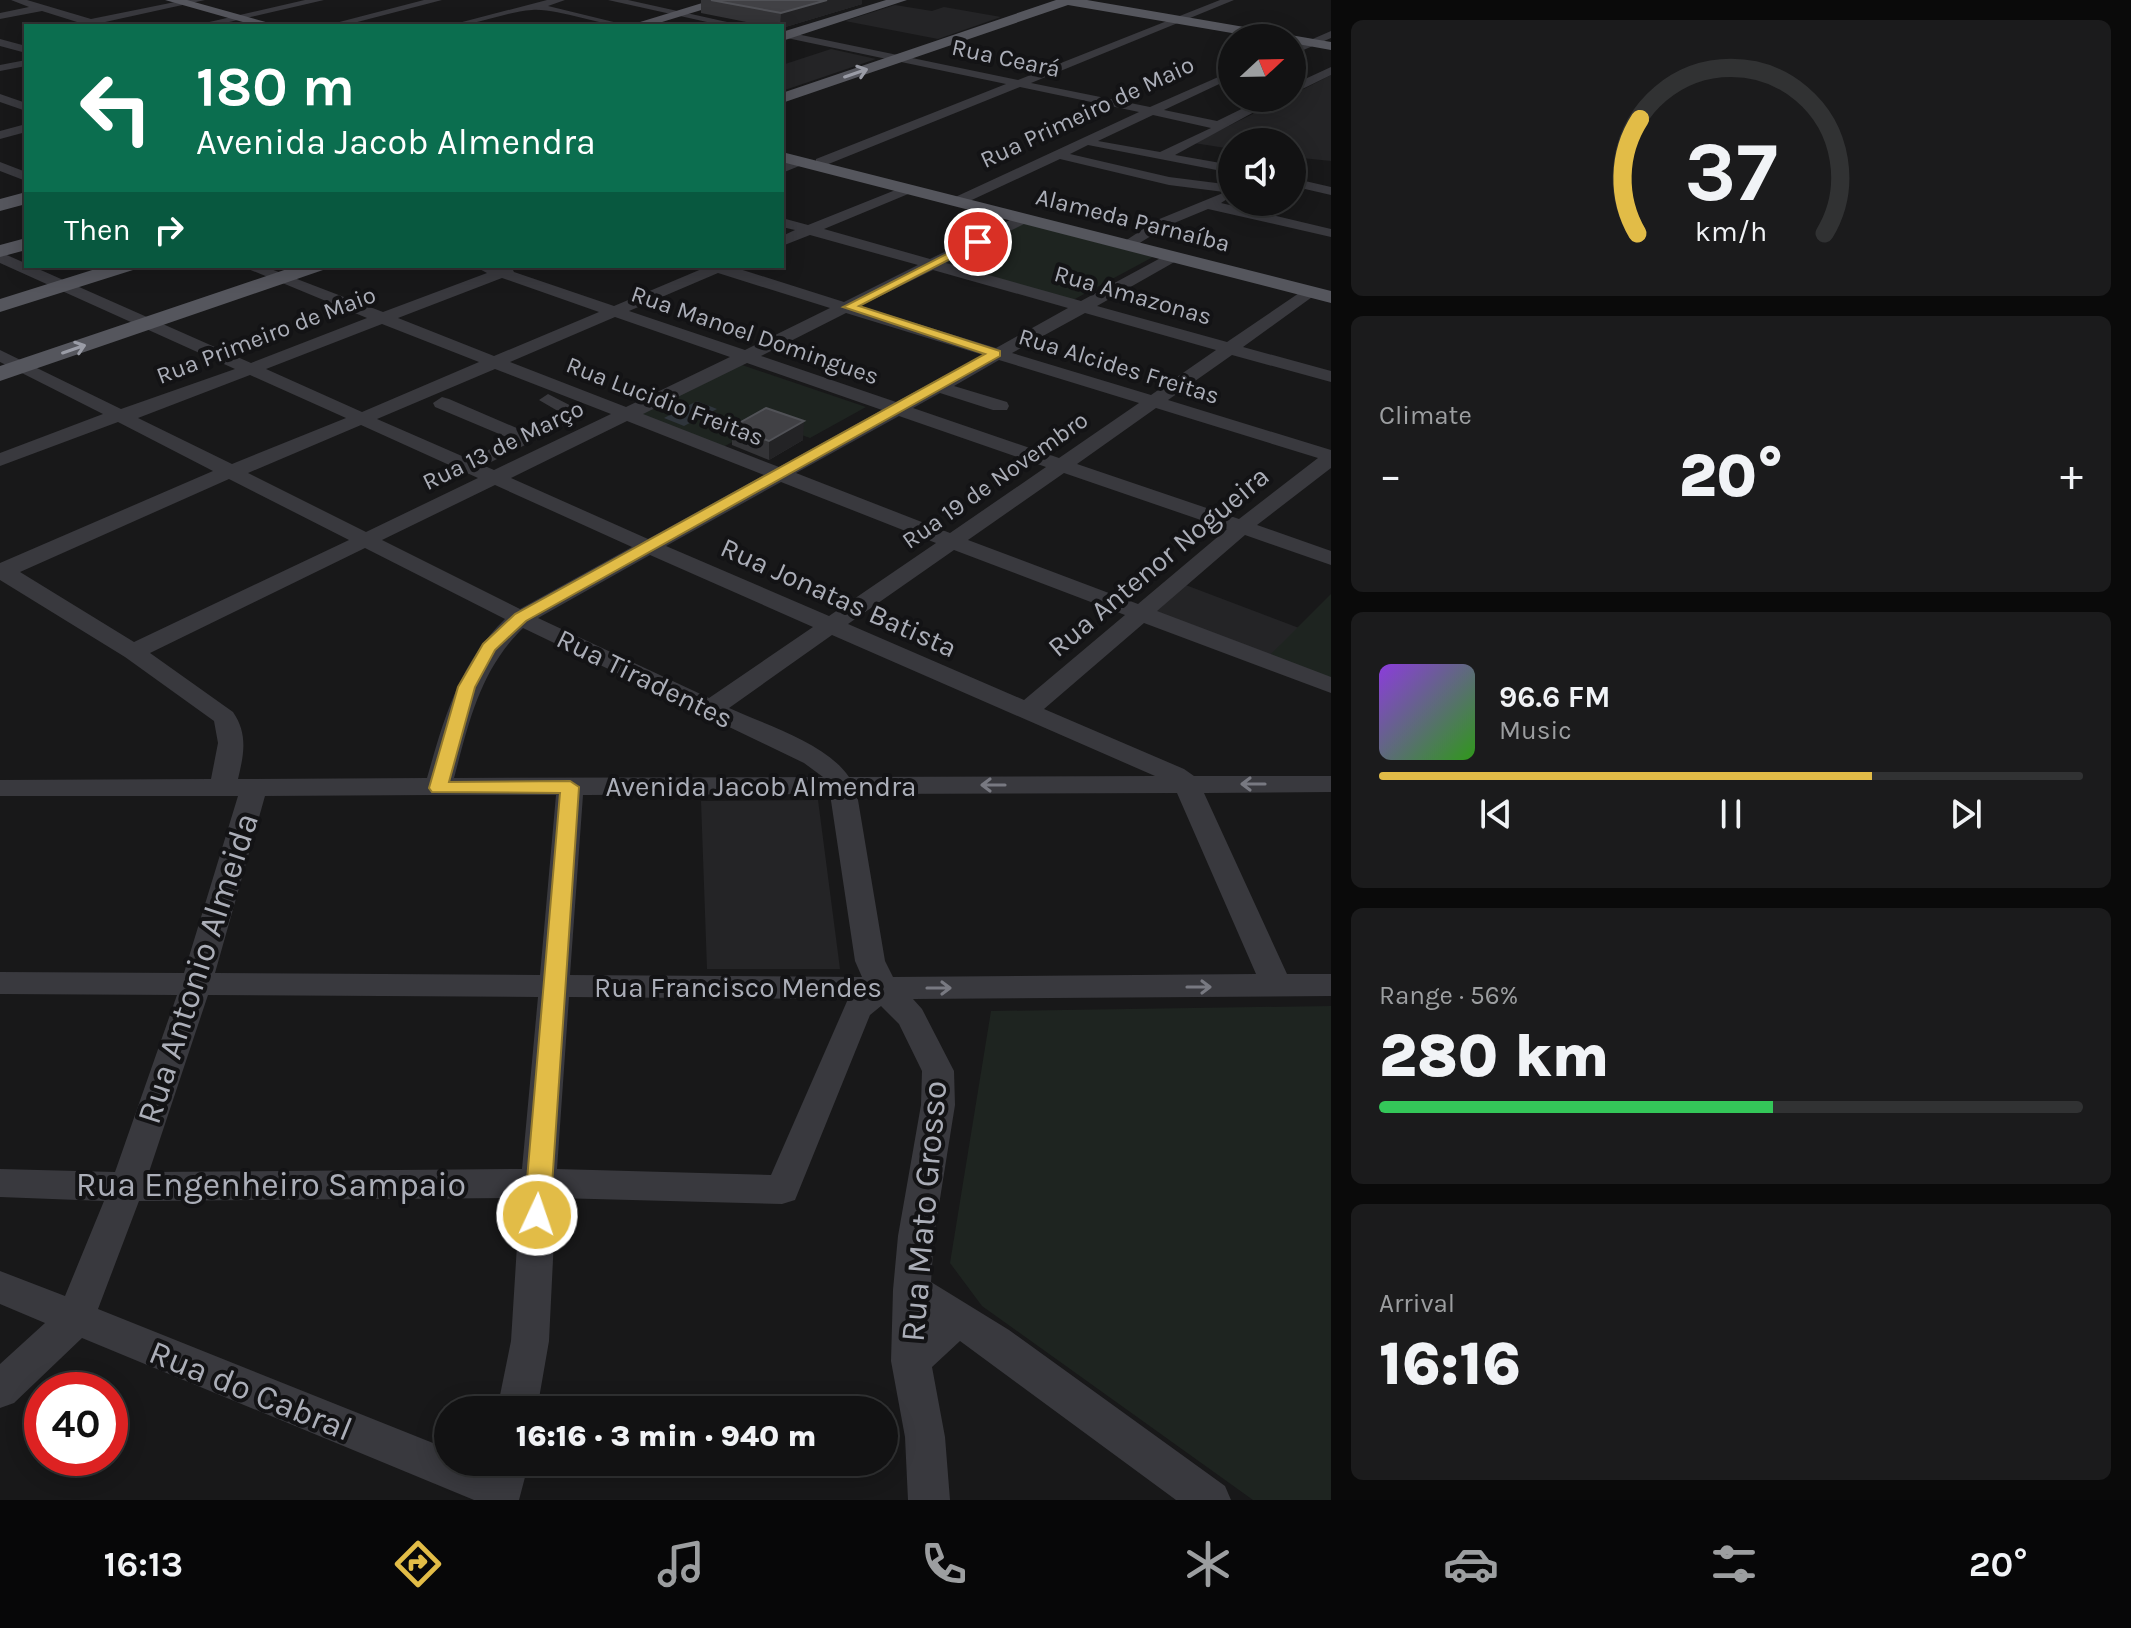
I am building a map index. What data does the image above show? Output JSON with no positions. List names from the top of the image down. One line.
{"streets":{"main road":["Alameda Parnaíba"],"street":["Rua Ceará","Rua Primeiro de Maio","Rua Amazonas","Rua Manoel Domingues","Rua Alcides Freitas","Rua Lucidio Freitas","Rua 13 de Março","Rua 19 de Novembro","Rua Antenor Nogueira","Rua Jonatas Batista","Rua Tiradentes","Avenida Jacob Almendra","Rua Antonio Almeida","Rua Francisco Mendes","Rua Engenheiro Sampaio","Rua Mato Grosso","Rua do Cabral"]},"crossings":[["Rua Ceará","Rua Primeiro de Maio"],["Rua Primeiro de Maio","Alameda Parnaíba"],["Rua Primeiro de Maio","Rua Manoel Domingues"],["Rua Primeiro de Maio","Rua Lucidio Freitas"],["Rua Primeiro de Maio","Rua Jonatas Batista"],["Rua Primeiro de Maio","Rua Tiradentes"],["Alameda Parnaíba","Rua 13 de Março"],["Alameda Parnaíba","Rua 19 de Novembro"],["Rua Amazonas","Rua 13 de Março"],["Rua Amazonas","Rua 19 de Novembro"],["Rua Manoel Domingues","Rua 13 de Março"],["Rua Manoel Domingues","Rua 19 de Novembro"],["Rua Manoel Domingues","Rua Antenor Nogueira"],["Rua Alcides Freitas","Rua 13 de Março"],["Rua Alcides Freitas","Rua 19 de Novembro"],["Rua Alcides Freitas","Rua Antenor Nogueira"],["Rua Lucidio Freitas","Rua 13 de Março"],["Rua Lucidio Freitas","Rua 19 de Novembro"],["Rua Lucidio Freitas","Rua Antenor Nogueira"],["Rua 13 de Março","Rua Jonatas Batista"],["Rua 13 de Março","Rua Tiradentes"],["Rua 13 de Março","Rua Antonio Almeida"],["Rua 19 de Novembro","Rua Jonatas Batista"],["Rua 19 de Novembro","Rua Tiradentes"],["Rua Antenor Nogueira","Rua Jonatas Batista"],["Rua Jonatas Batista","Avenida Jacob Almendra"],["Rua Tiradentes","Avenida Jacob Almendra"],["Avenida Jacob Almendra","Rua Antonio Almeida"],["Rua Antonio Almeida","Rua Francisco Mendes"],["Rua Antonio Almeida","Rua Engenheiro Sampaio"],["Rua Antonio Almeida","Rua do Cabral"],["Rua Francisco Mendes","Rua Engenheiro Sampaio"],["Rua Francisco Mendes","Rua Mato Grosso"],["Rua Engenheiro Sampaio","Rua Mato Grosso"]],"one_way":["Avenida Jacob Almendra"],"north":"right","page":{"turn":["180 m","Avenida Jacob Almendra"],"then":"Then","tile":["Climate",["Range · 56%","280 km"],["Arrival","16:16"]],"heat":["−","20°","+"],"song":["96.6 FM","Music"],"limit":"40","trip":"16:16 · 3 min · 940 m","tabs":["16:13","20°"],"gauge":["37","km/h"]}}
